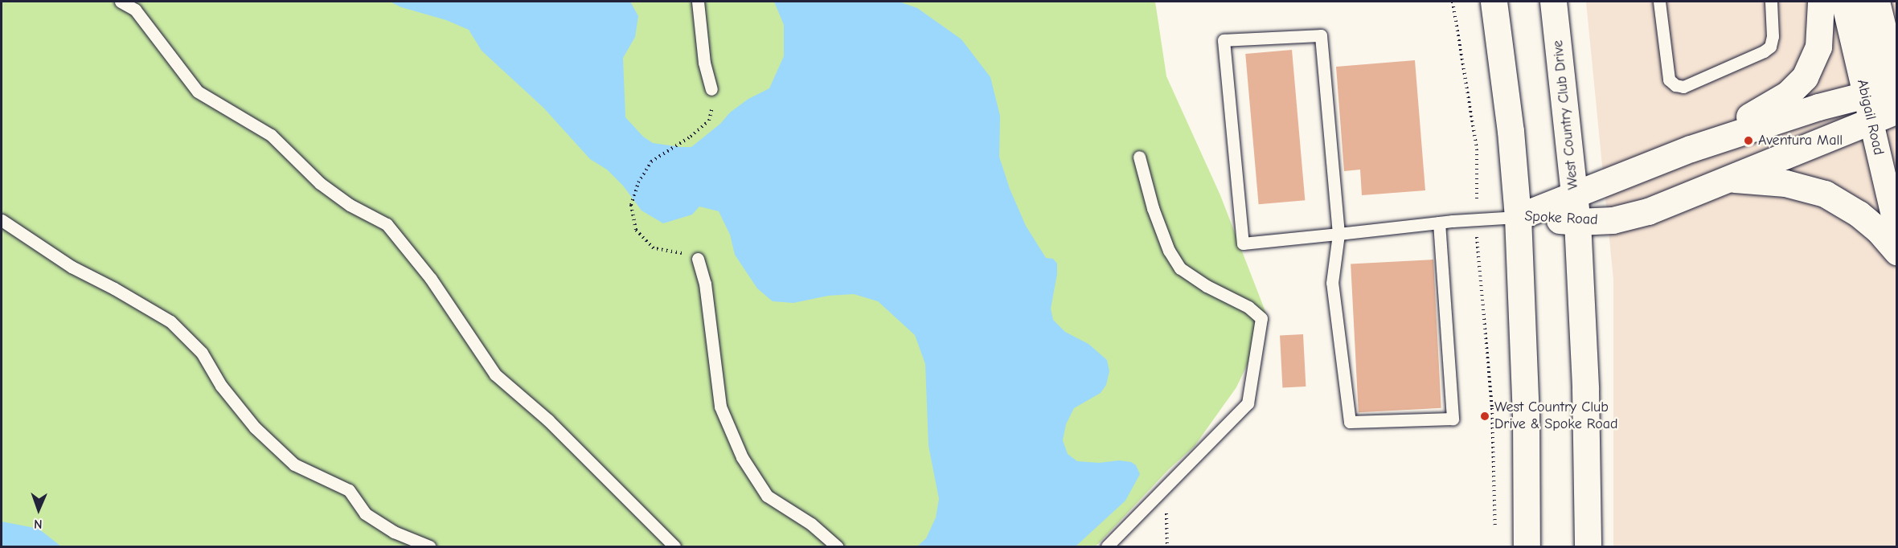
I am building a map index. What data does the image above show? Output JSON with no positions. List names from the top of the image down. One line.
{"streets":{"street":["West Country Club Drive","Abigail Road","Spoke Road"]},"crossings":[["West Country Club Drive","Spoke Road"],["Abigail Road","Spoke Road"]],"places":["Aventura Mall","West Country Club Drive & Spoke Road"],"north":"bottom"}
